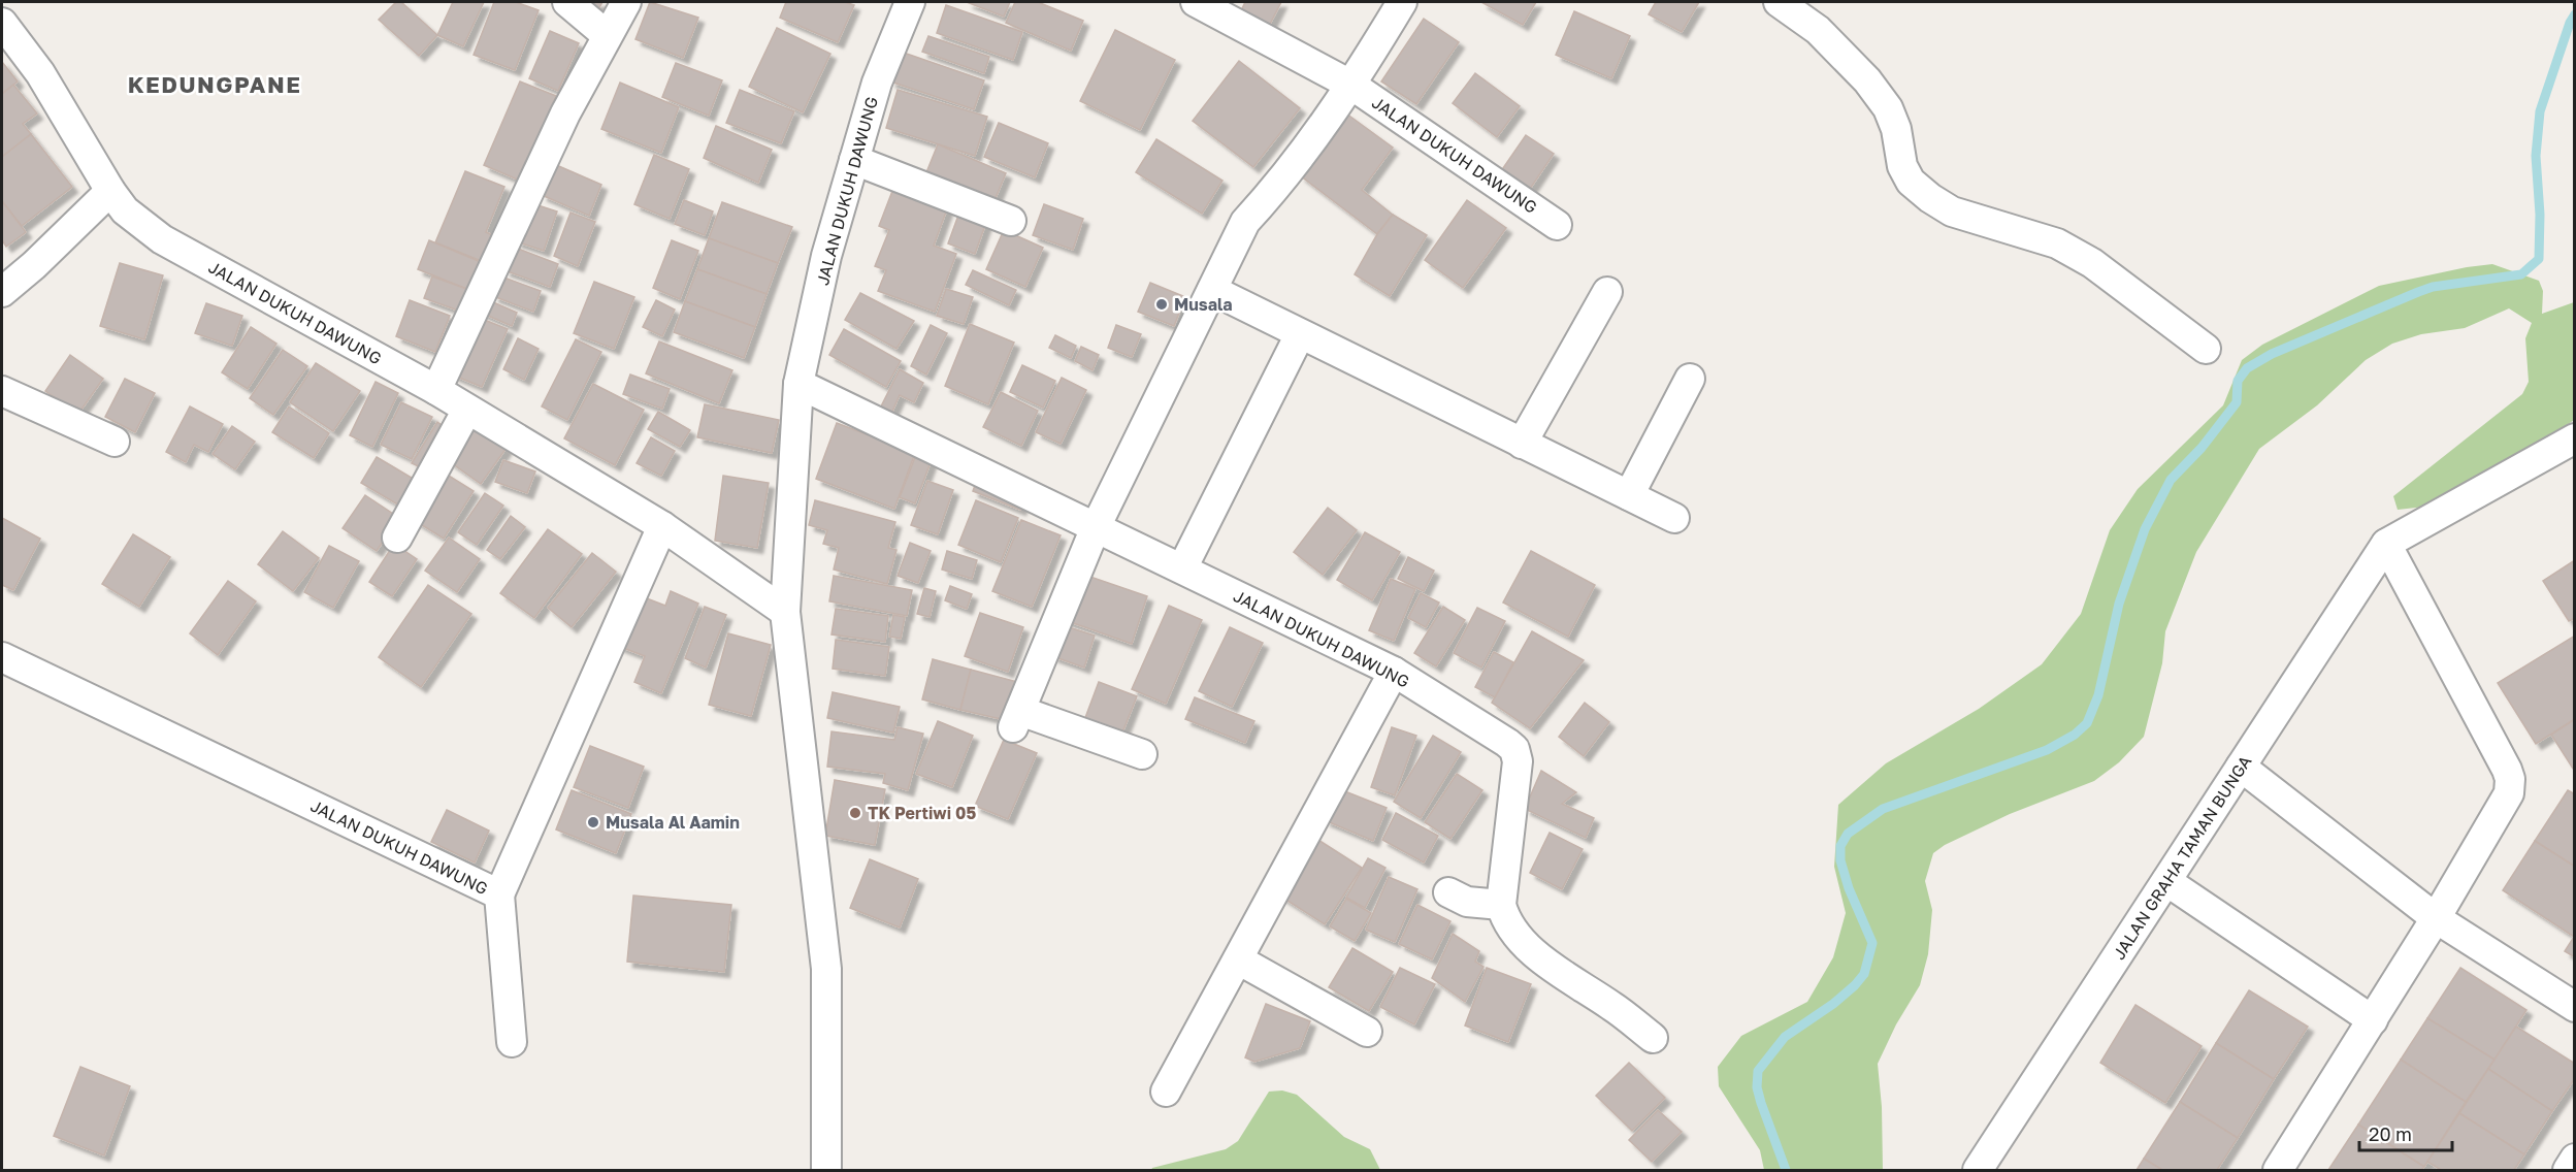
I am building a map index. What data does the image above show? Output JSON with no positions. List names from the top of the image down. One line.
{"streets":{"street":["JALAN DUKUH DAWUNG","JALAN GRAHA TAMAN BUNGA"]},"districts":["KEDUNGPANE"],"places":["Musala","TK Pertiwi 05","Musala Al Aamin"],"scale_bar":"20 m"}
